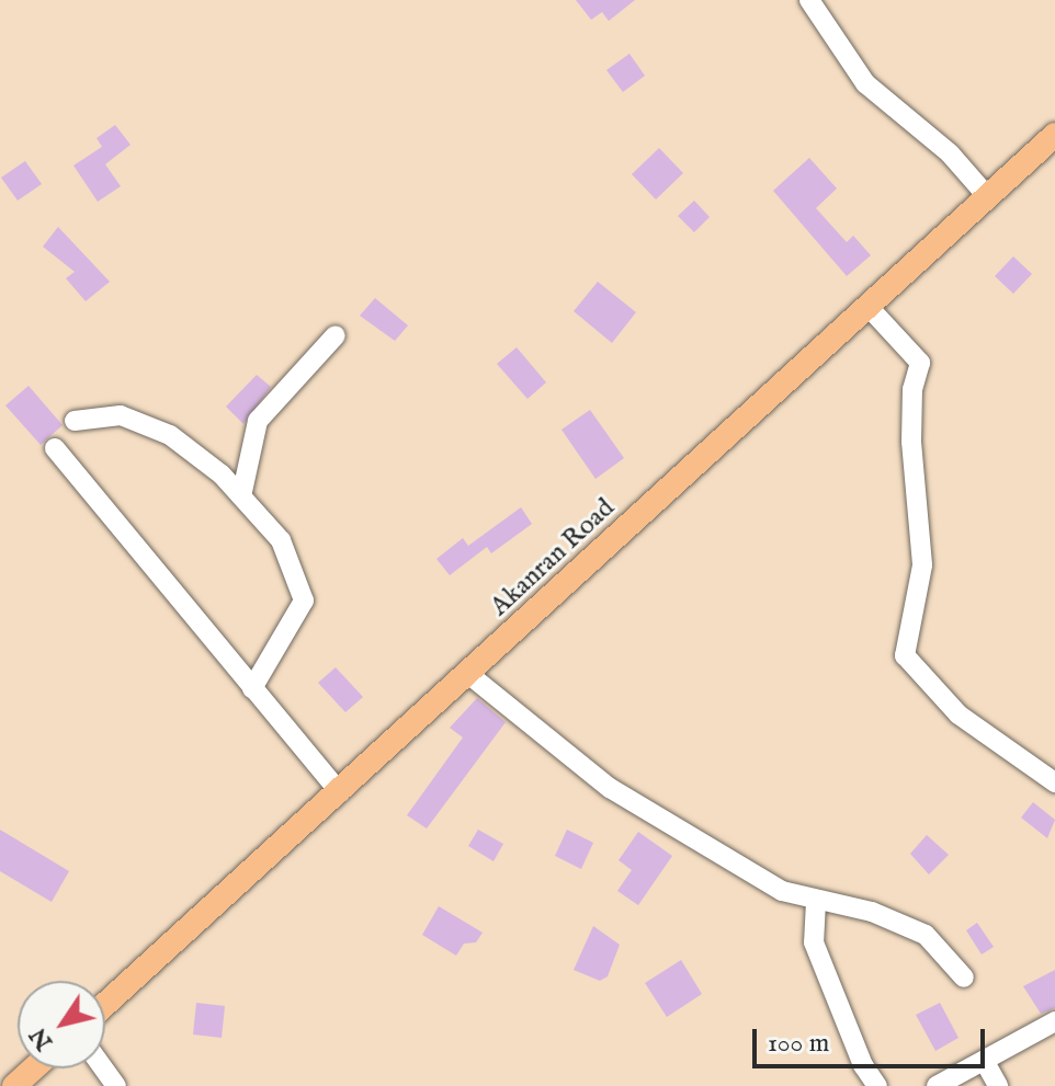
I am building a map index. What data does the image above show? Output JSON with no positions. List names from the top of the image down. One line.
{"streets":{"main road":["Akanran Road"]},"scale_bar":"100 m","north":"bottom left"}
